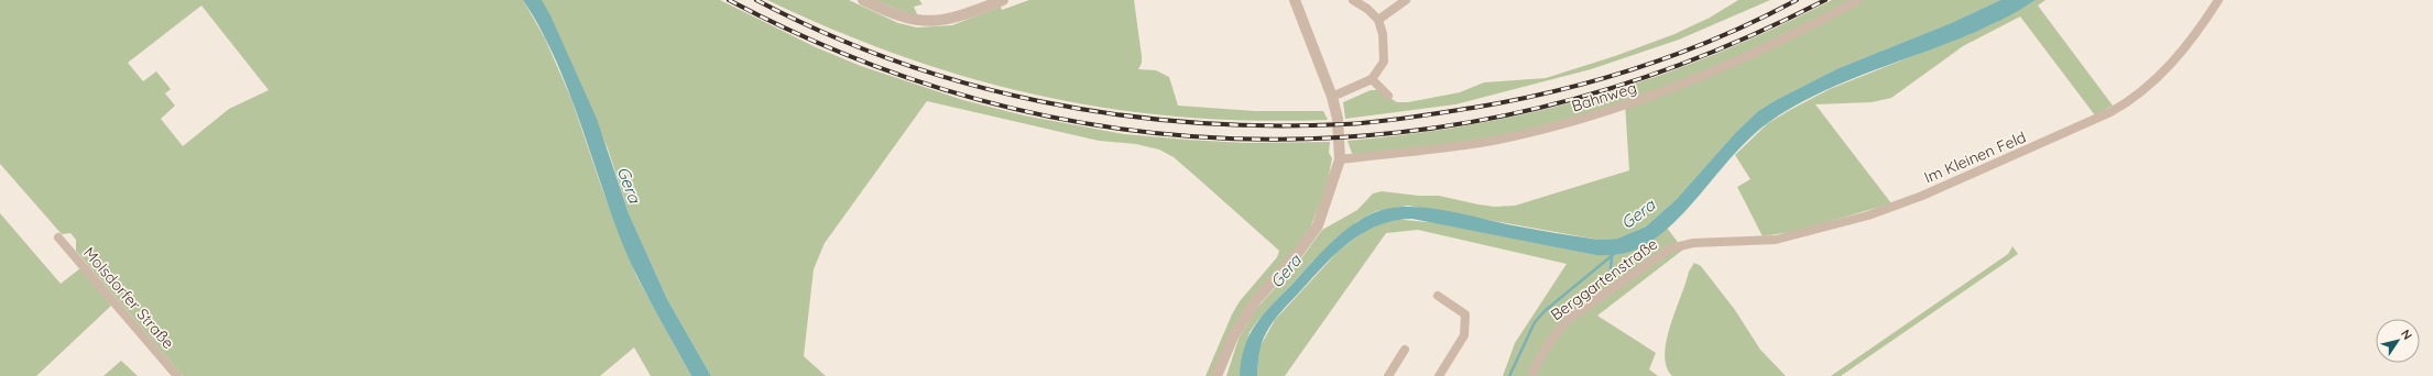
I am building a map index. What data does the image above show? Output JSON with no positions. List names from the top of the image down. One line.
{"streets":{"street":["Bahnweg","Im Kleinen Feld","Berggartenstraße","Molsdorfer Straße"]},"crossings":[["Im Kleinen Feld","Berggartenstraße"]],"water":["Gera"],"north":"top right"}
